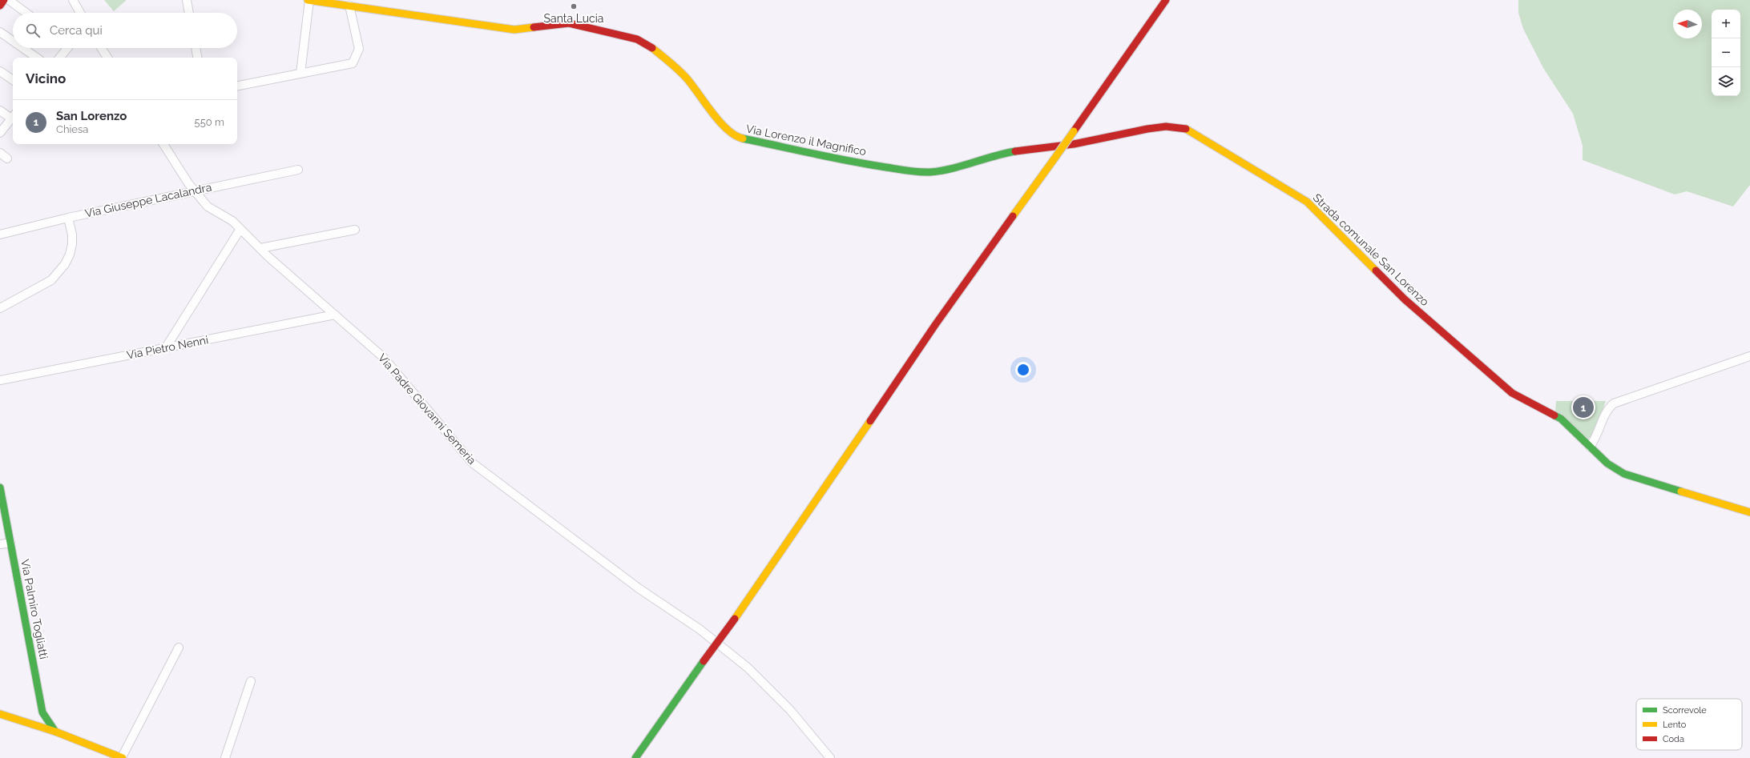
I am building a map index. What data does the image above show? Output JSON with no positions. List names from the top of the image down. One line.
{"streets":{"street":["Via Lorenzo il Magnifico","Via Giuseppe Lacalandra","Strada comunale San Lorenzo","Via Pietro Nenni","Via Padre Giovanni Semeria","Via Palmiro Togliatti"]},"crossings":[["Via Lorenzo il Magnifico","Strada comunale San Lorenzo"],["Via Giuseppe Lacalandra","Via Padre Giovanni Semeria"],["Via Pietro Nenni","Via Padre Giovanni Semeria"]],"places":["Santa Lucia"],"legend":["Scorrevole","Lento","Coda"],"north":"left","page":{"map_buttons":["+","−"],"search":"Cerca qui","heading":"Vicino","list":[{"mark":"1","name":"San Lorenzo","note":"Chiesa","value":"550 m"}],"pins":"1"}}
